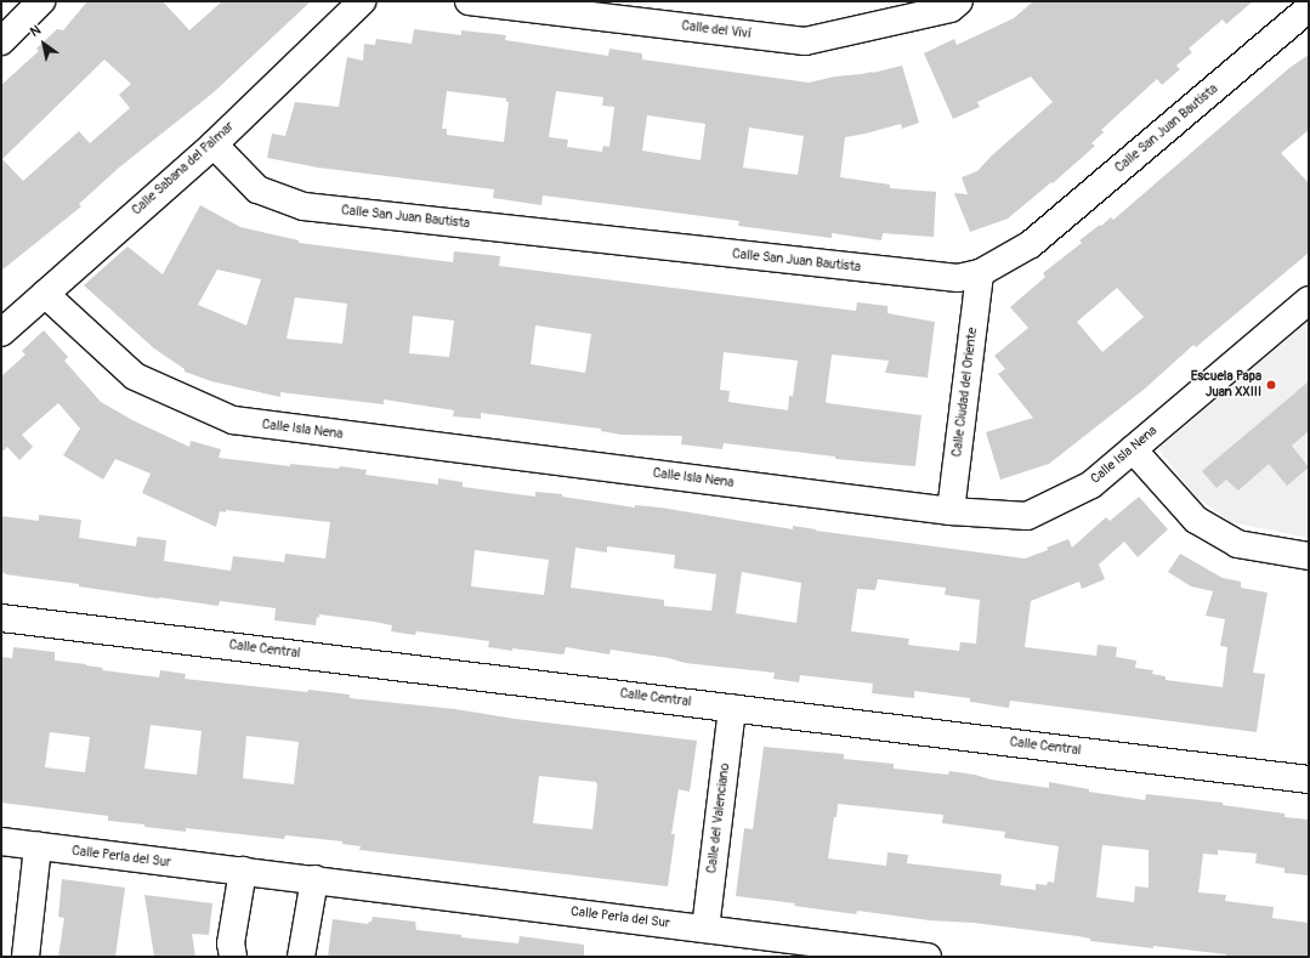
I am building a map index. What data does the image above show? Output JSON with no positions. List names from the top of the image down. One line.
{"streets":{"street":["Calle del Viví","Calle San Juan Bautista","Calle Sabana del Palmar","Calle Ciudad del Oriente","Calle Isla Nena","Calle Central","Calle del Valenciano","Calle Perla del Sur"]},"crossings":[["Calle San Juan Bautista","Calle Sabana del Palmar"],["Calle San Juan Bautista","Calle Ciudad del Oriente"],["Calle Sabana del Palmar","Calle Isla Nena"],["Calle Ciudad del Oriente","Calle Isla Nena"],["Calle Central","Calle del Valenciano"],["Calle del Valenciano","Calle Perla del Sur"]],"places":["Escuela Papa Juan XXIII"],"north":"top left"}
